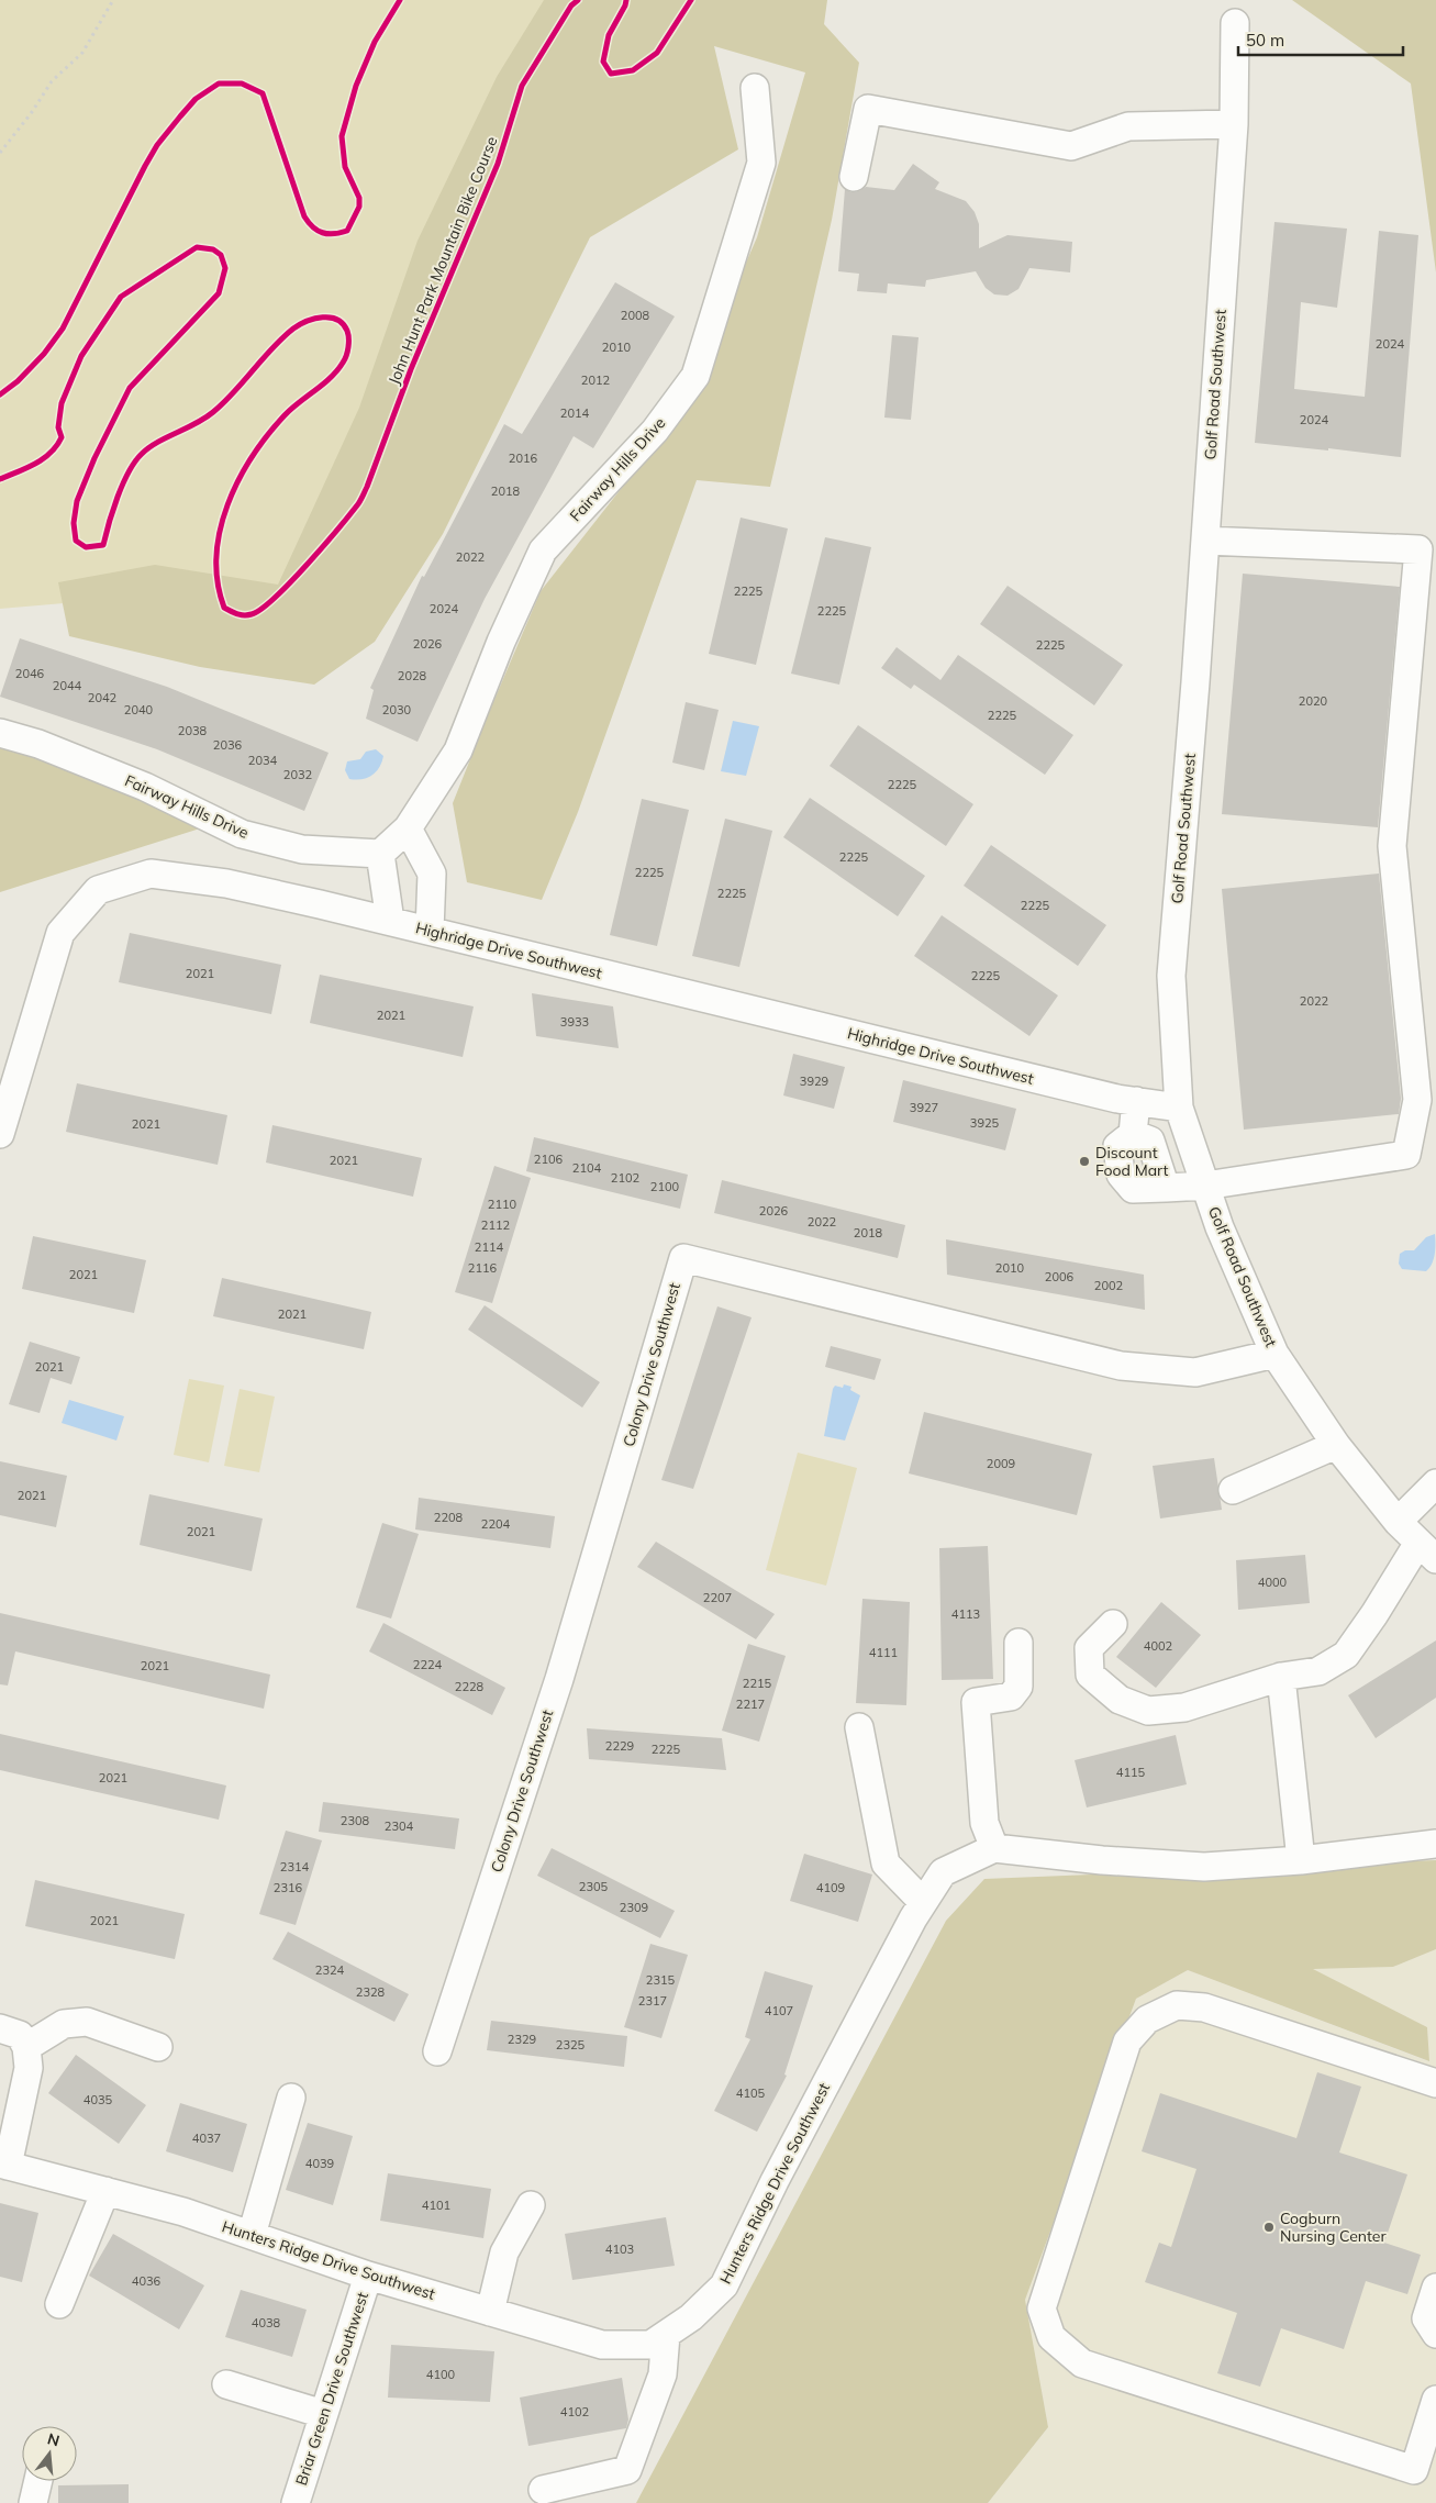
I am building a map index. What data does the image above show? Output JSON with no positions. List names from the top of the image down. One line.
{"streets":{"street":["Golf Road Southwest","Fairway Hills Drive","Highridge Drive Southwest","Colony Drive Southwest","Hunters Ridge Drive Southwest","Briar Green Drive Southwest"],"cycle path":["John Hunt Park Mountain Bike Course"]},"crossings":[["Golf Road Southwest","Highridge Drive Southwest"],["Golf Road Southwest","Colony Drive Southwest"],["Hunters Ridge Drive Southwest","Briar Green Drive Southwest"]],"places":["Discount Food Mart","Cogburn Nursing Center"],"house_numbers":["2008","2024","2010","2012","2014","2024","2016","2018","2022","2225","2024","2225","2026","2225","2046","2028","2044","2042","2020","2040","2030","2225","2038","2036","2034","2032","2225","2225","2225","2225","2225","2021","2225","2022","2021","3933","3929","3927","3925","2021","2106","2021","2104","2102","2100","2110","2026","2022","2112","2018","2114","2116","2010","2021","2006","2002","2021","2021","2009","2021","2208","2204","2021","4000","2207","4113","4002","4111","2224","2021","2215","2228","2217","2229","2225","4115","2021","2308","2304","2314","2305","2316","4109","2309","2021","2324","2315","2328","2317","4107","2329","2325","4105","4035","4037","4039","4101","4103","4036","4038","4100","4102"],"scale_bar":"50 m","north":"top"}
